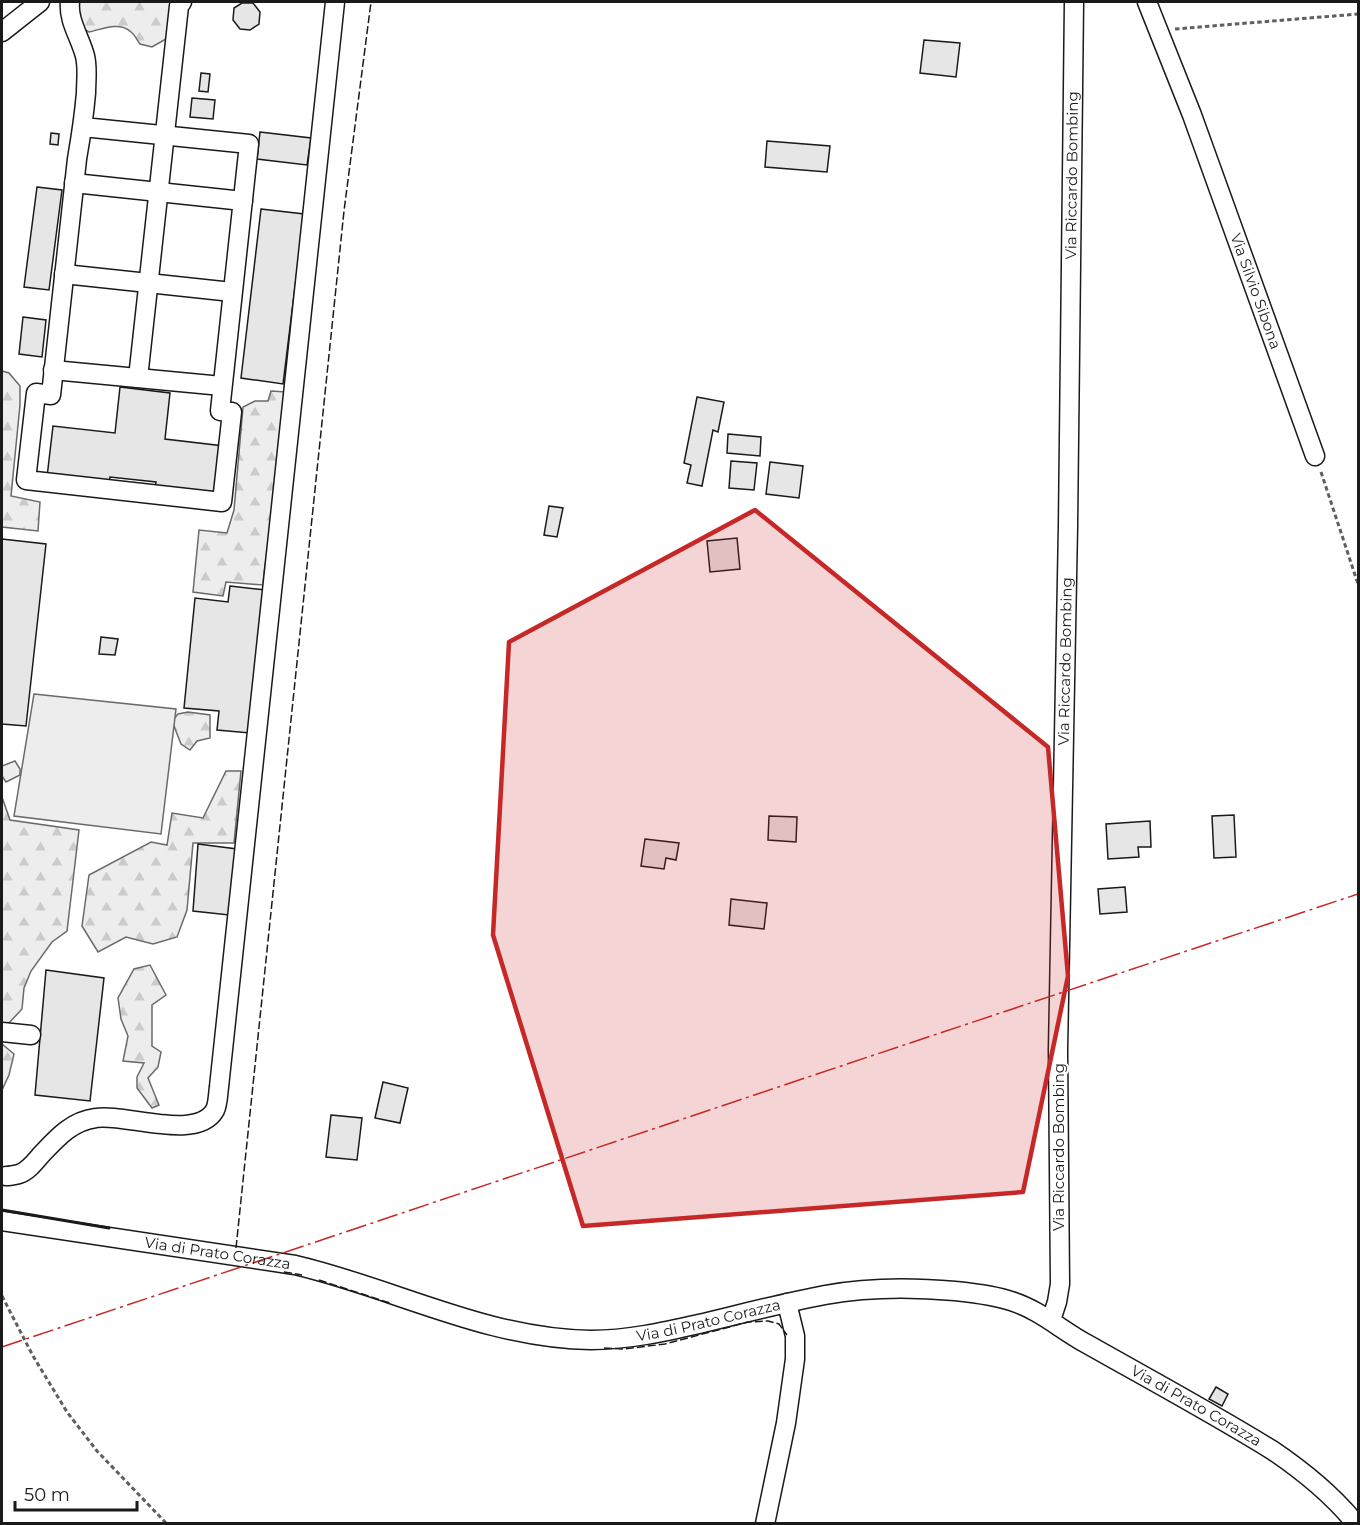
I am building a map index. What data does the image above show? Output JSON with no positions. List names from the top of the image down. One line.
{"streets":{"street":["Via Riccardo Bombing","Via Silvio Sibona","Via di Prato Corazza"]},"crossings":[["Via Riccardo Bombing","Via di Prato Corazza"]],"scale_bar":"50 m"}
